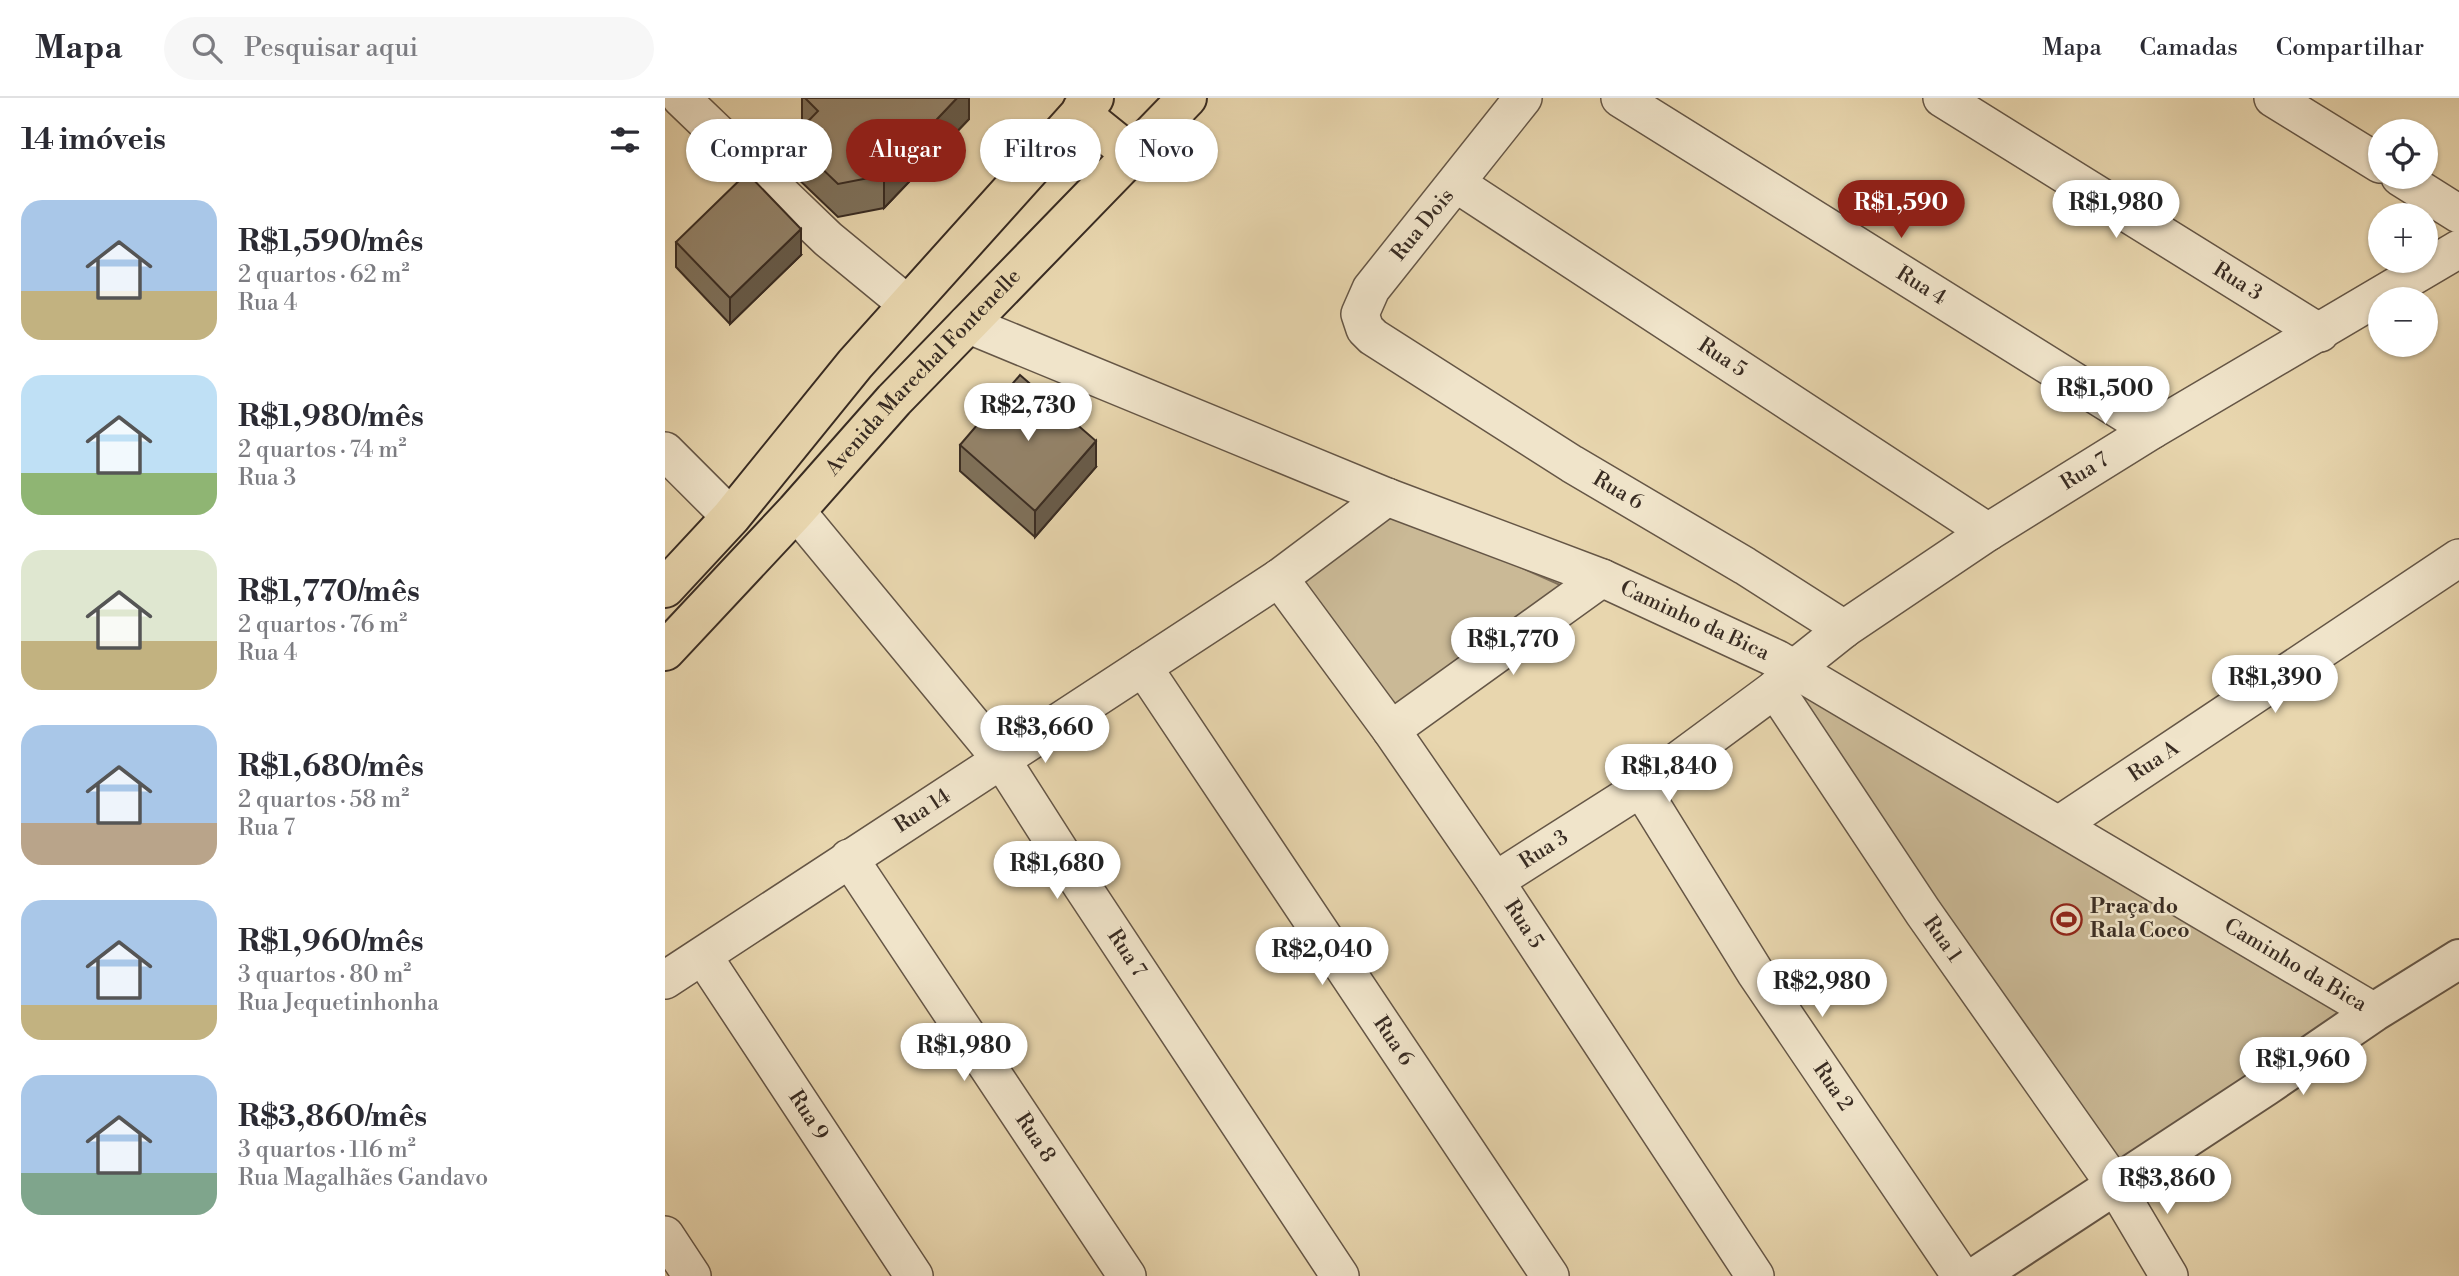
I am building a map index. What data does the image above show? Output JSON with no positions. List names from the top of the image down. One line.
{"streets":{"main road":["Avenida Marechal Fontenelle"],"street":["Rua Dois","Rua 3","Rua 4","Rua 5","Rua 7","Rua 6","Caminho da Bica","Rua A","Rua 14","Rua 1","Rua 2","Rua 9","Rua 8"]},"crossings":[["Rua Dois","Rua 5"],["Rua Dois","Rua 6"],["Rua 3","Rua 5"],["Rua 3","Rua 7"],["Rua 3","Caminho da Bica"],["Rua 3","Rua 1"],["Rua 3","Rua 2"],["Rua 4","Rua 7"],["Rua 5","Rua 7"],["Rua 5","Rua 14"],["Avenida Marechal Fontenelle","Rua 7"],["Avenida Marechal Fontenelle","Caminho da Bica"],["Rua 7","Rua 6"],["Rua 7","Caminho da Bica"],["Rua 7","Rua 14"],["Rua 7","Rua 1"],["Rua 6","Rua 14"],["Caminho da Bica","Rua A"],["Caminho da Bica","Rua 14"],["Caminho da Bica","Rua 1"],["Rua 14","Rua 9"],["Rua 14","Rua 8"]],"places":{"sports":["Praça do Rala Coco"]},"page":{"header":"Mapa","search":"Pesquisar aqui","nav":["Mapa","Camadas","Compartilhar"],"heading":"14 imóveis","map_buttons":["+","−"],"chip":["Comprar","Alugar","Filtros","Novo"],"price":["R$1,590","R$1,980","R$1,500","R$2,730","R$1,770","R$1,390","R$3,660","R$1,840","R$1,680","R$2,040","R$2,980","R$1,980","R$1,960","R$3,860"],"list":[{"name":"R$1,590/mês","note":"2 quartos · 62 m² · Rua 4"},{"name":"R$1,980/mês","note":"2 quartos · 74 m² · Rua 3"},{"name":"R$1,770/mês","note":"2 quartos · 76 m² · Rua 4"},{"name":"R$1,680/mês","note":"2 quartos · 58 m² · Rua 7"},{"name":"R$1,960/mês","note":"3 quartos · 80 m² · Rua Jequetinhonha"},{"name":"R$3,860/mês","note":"3 quartos · 116 m² · Rua Magalhães Gandavo"}]}}
